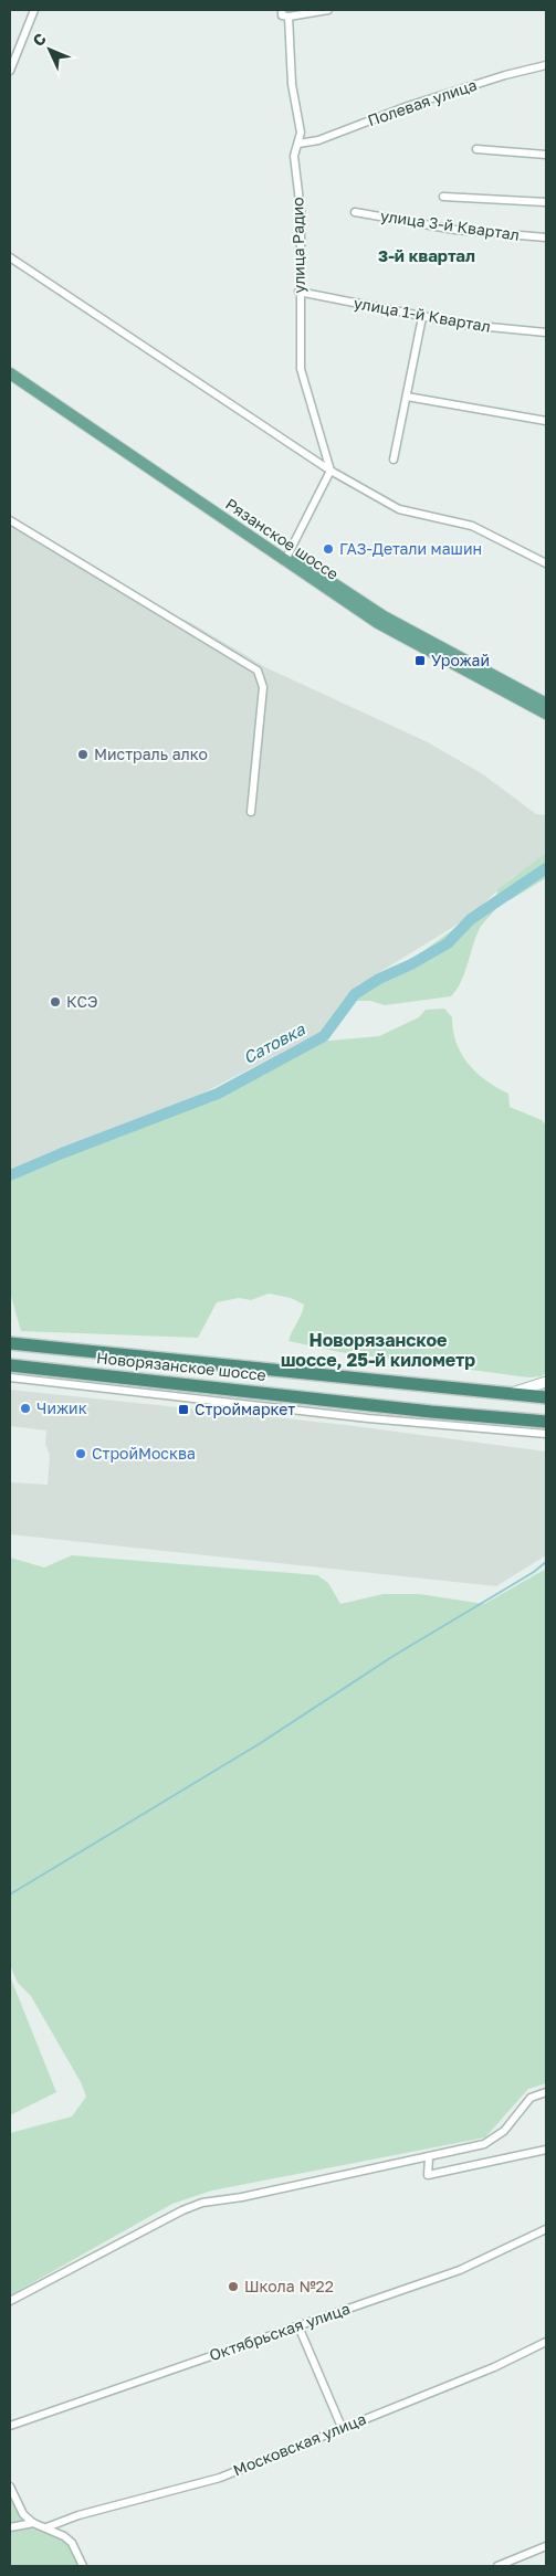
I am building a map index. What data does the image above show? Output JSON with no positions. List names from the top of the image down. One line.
{"streets":{"highway":["Новорязанское шоссе"],"main road":["Рязанское шоссе"],"street":["Полевая улица","улица 3-й Квартал","улица Радио","улица 1-й Квартал","Октябрьская улица","Московская улица"]},"crossings":[["Полевая улица","улица Радио"],["улица Радио","улица 1-й Квартал"]],"districts":["3-й квартал","Новорязанское шоссе, 25-й километр"],"water":["Сатовка"],"places":{"other":["ГАЗ-Детали машин","Мистраль алко","КСЭ","Чижик","СтройМосква","Школа №22"],"transit":["Урожай","Строймаркет"]},"north":"top left"}
